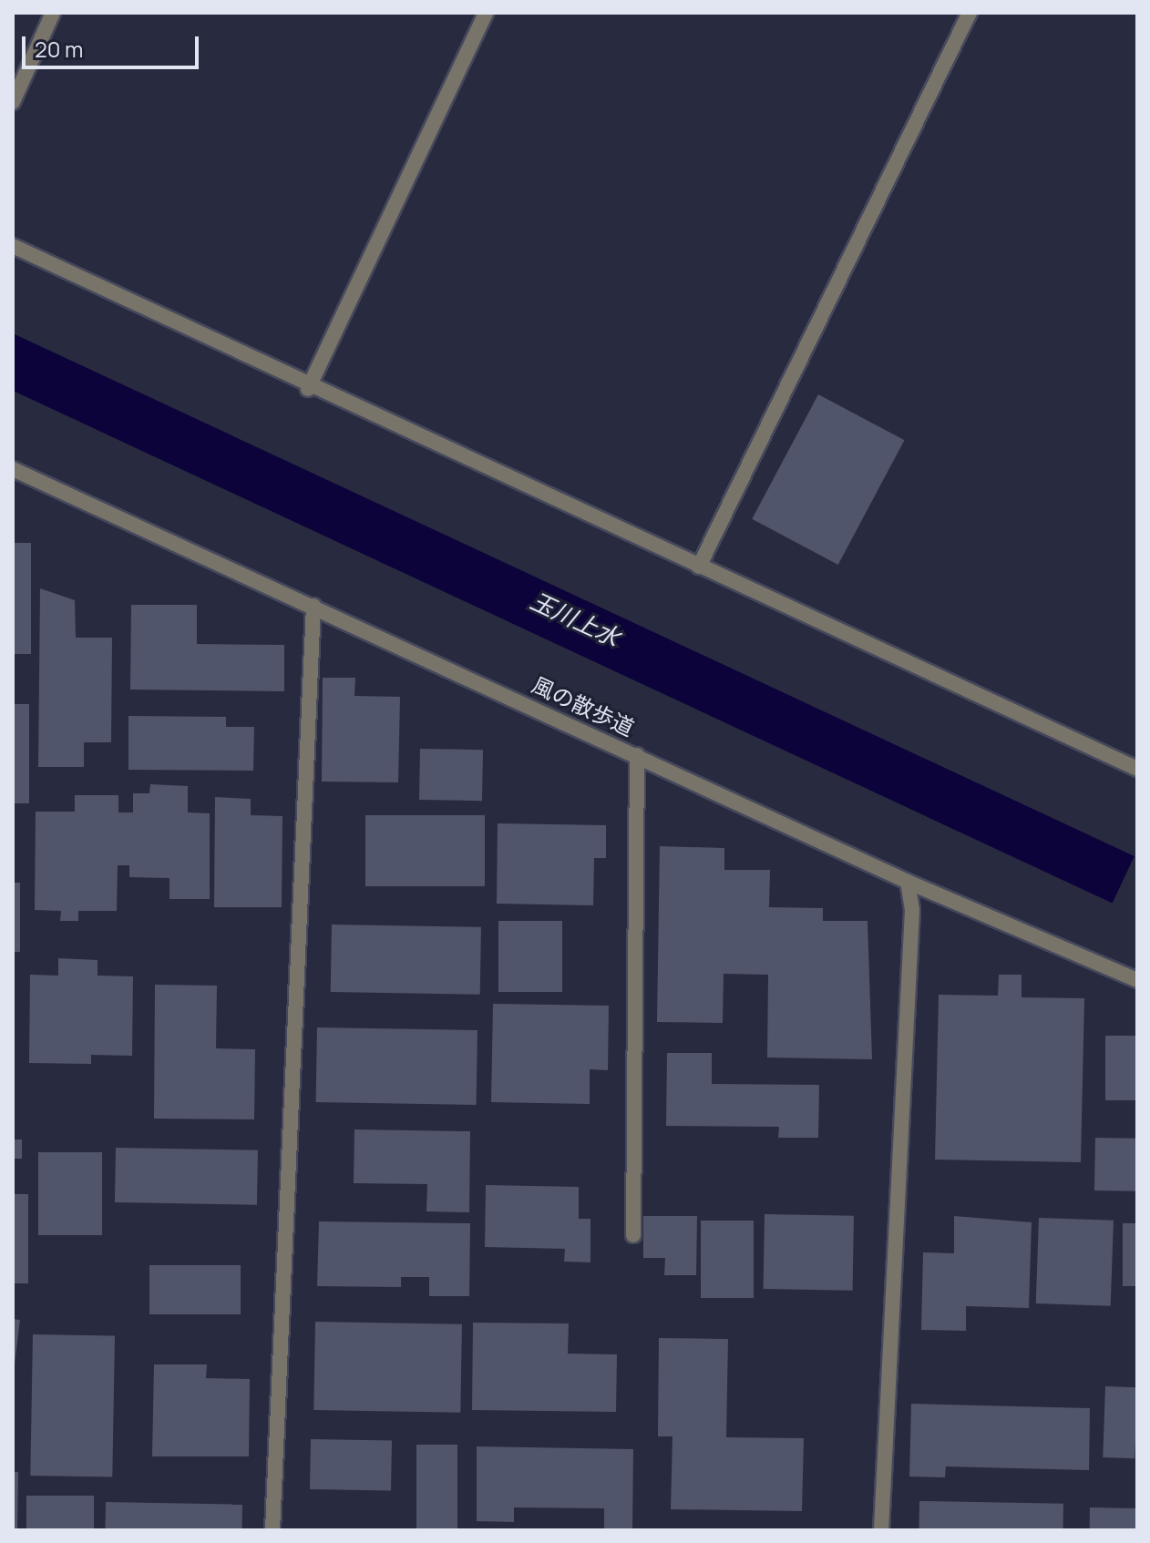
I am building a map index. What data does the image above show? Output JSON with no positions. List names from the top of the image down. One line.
{"streets":{"street":["風の散歩道"]},"water":["玉川上水"],"scale_bar":"20 m"}
